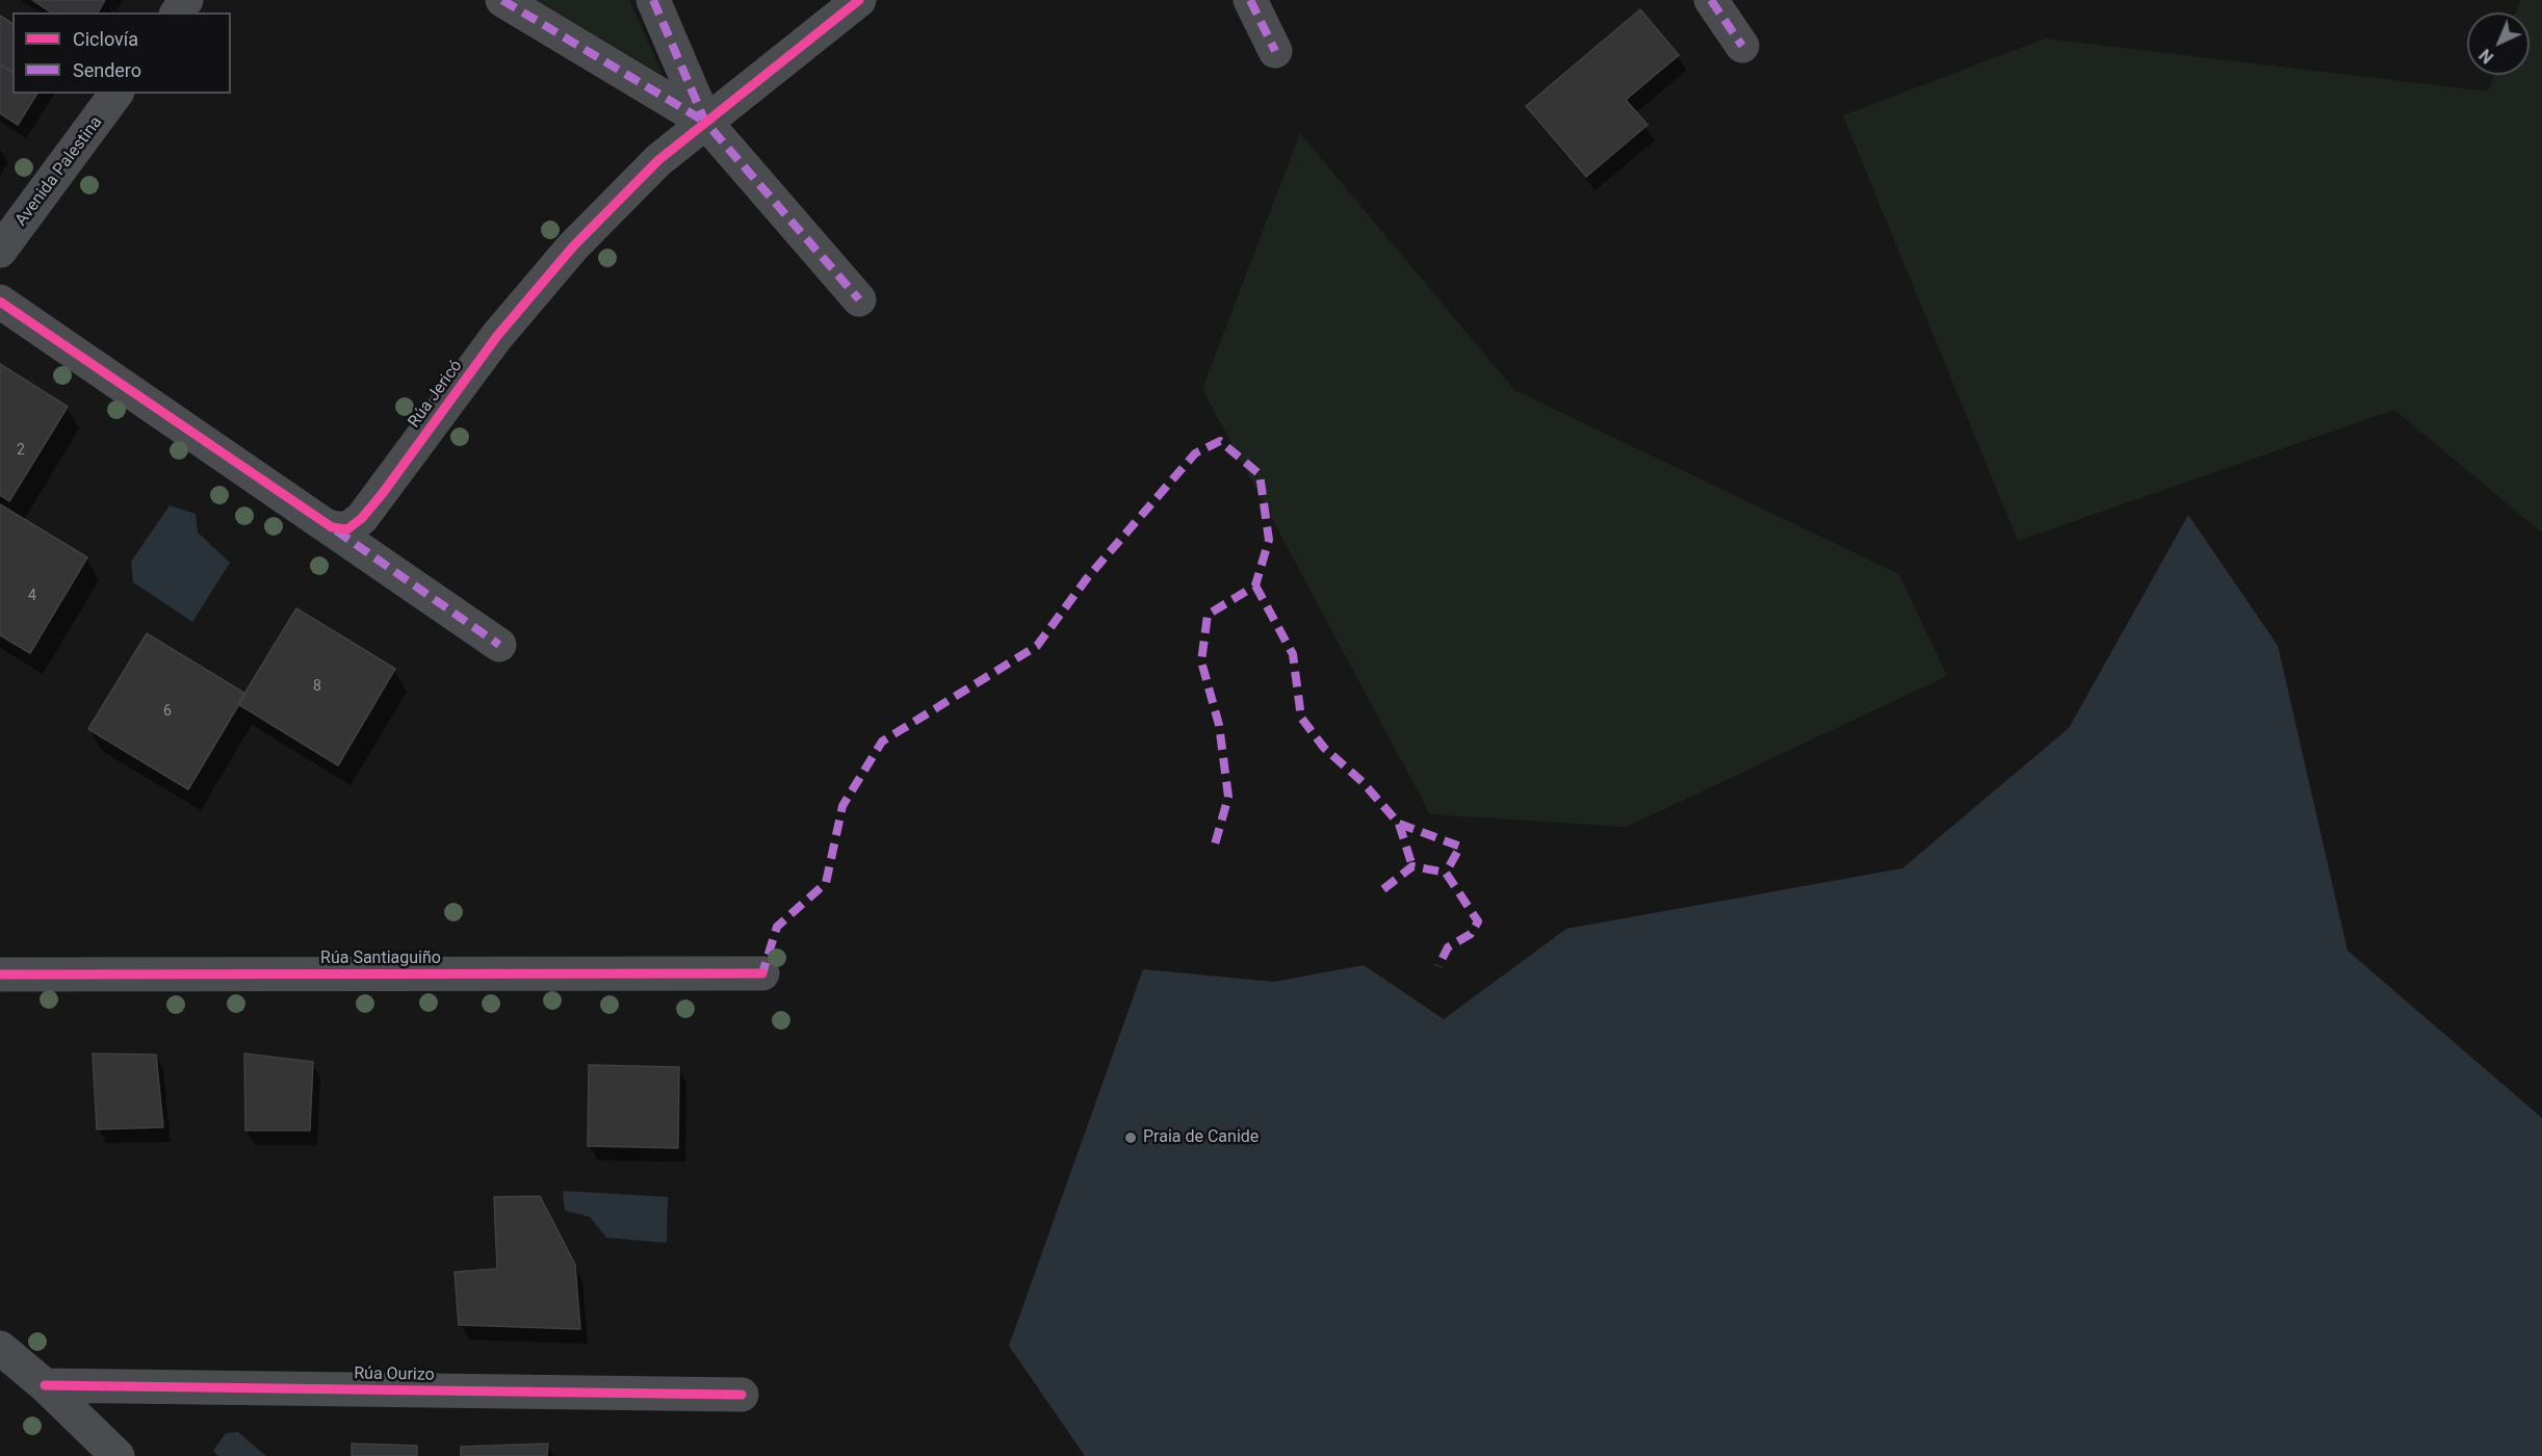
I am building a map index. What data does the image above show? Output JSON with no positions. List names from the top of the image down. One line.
{"streets":{"street":["Avenida Palestina","Rúa Jericó","Rúa Santiaguiño","Rúa Ourizo"]},"places":["Praia de Canide"],"house_numbers":["2","4","8","6"],"legend":["Ciclovía","Sendero"],"north":"bottom left"}
